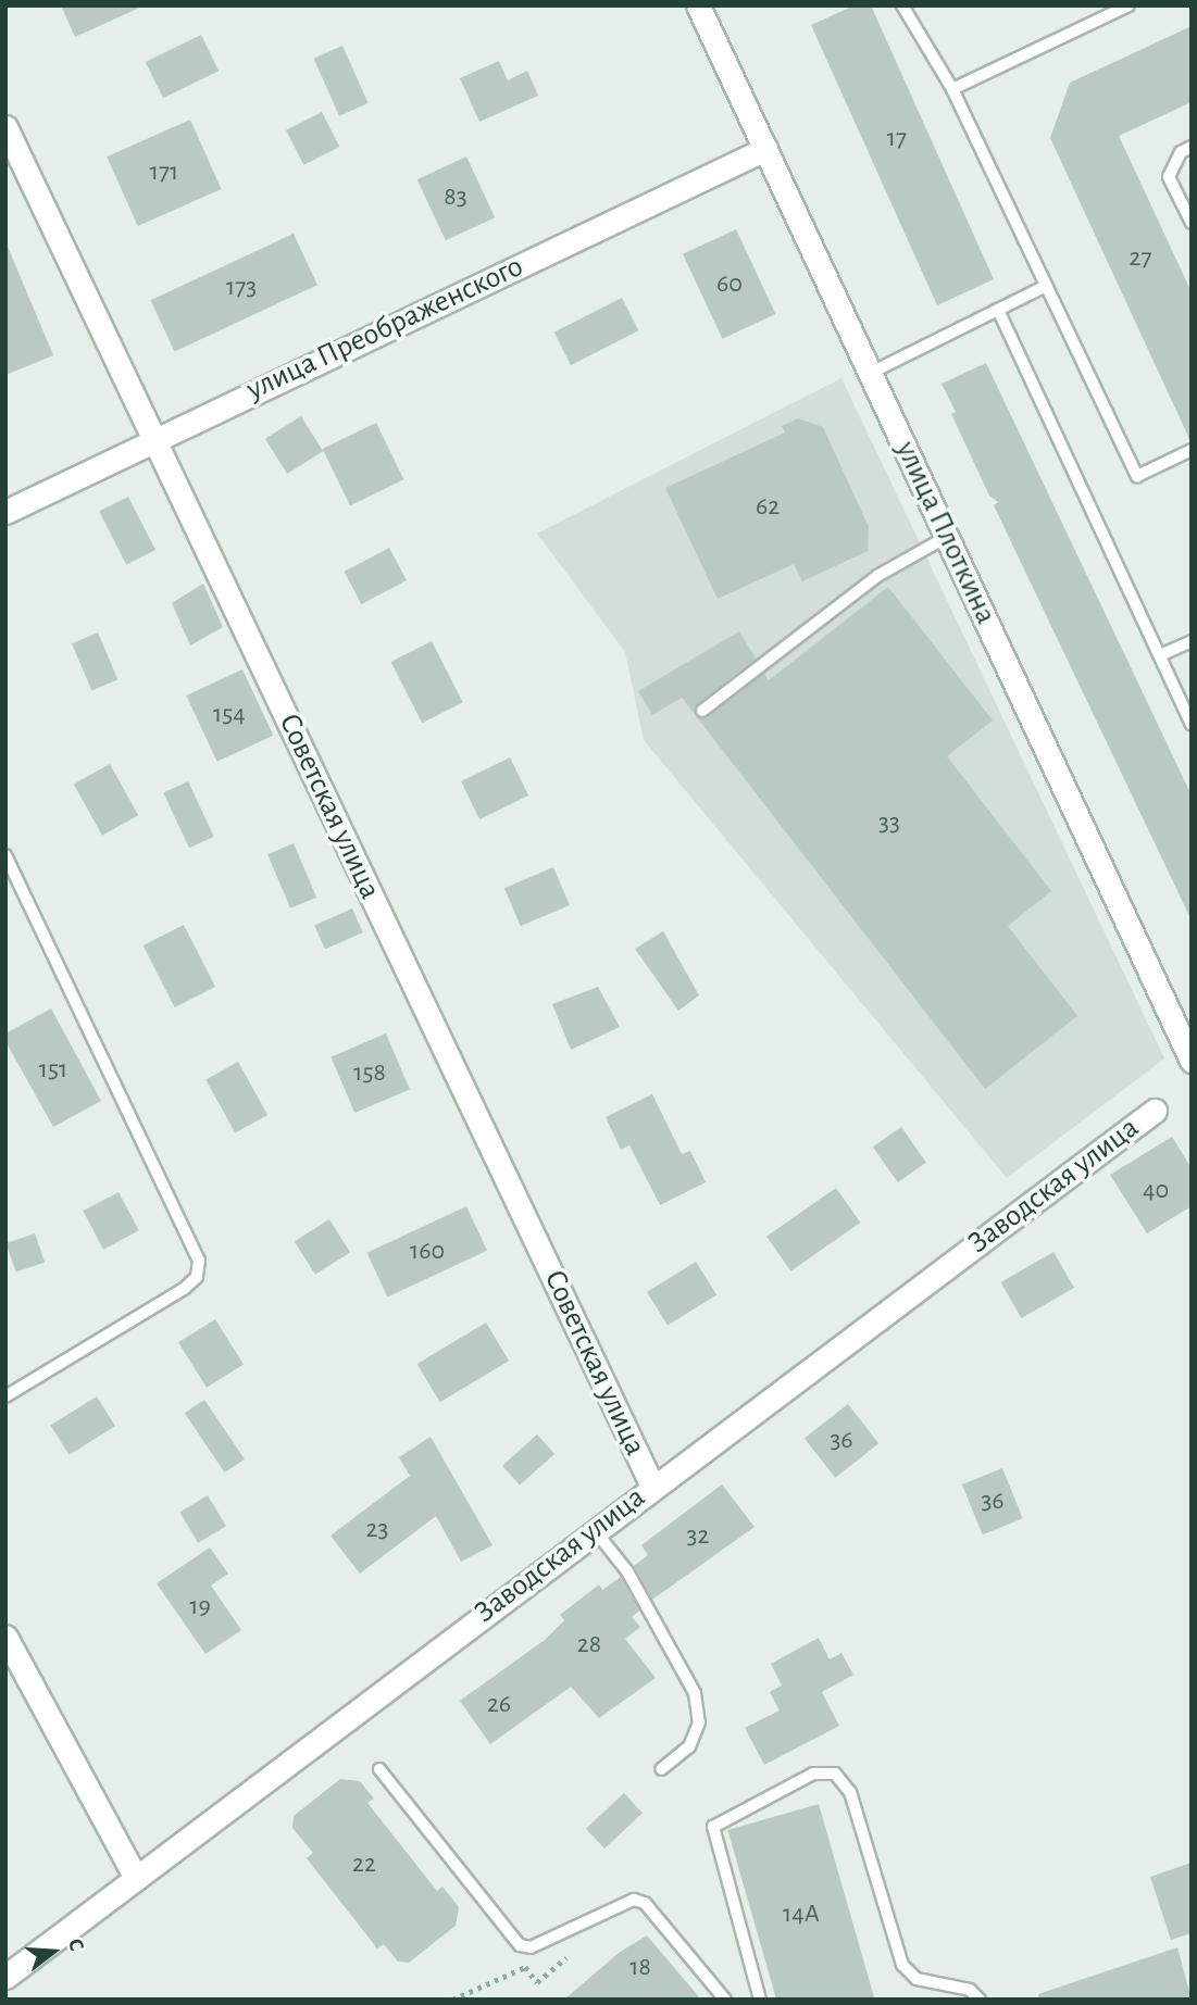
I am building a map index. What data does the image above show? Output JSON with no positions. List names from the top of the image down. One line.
{"streets":{"street":["улица Преображенского","улица Плоткина","Советская улица","Заводская улица"]},"crossings":[["улица Преображенского","улица Плоткина"],["улица Преображенского","Советская улица"],["Советская улица","Заводская улица"]],"house_numbers":["17","171","83","27","60","173","62","154","33","151","158","40","160","36","36","23","32","19","28","26","22","14А","18"],"north":"right"}
